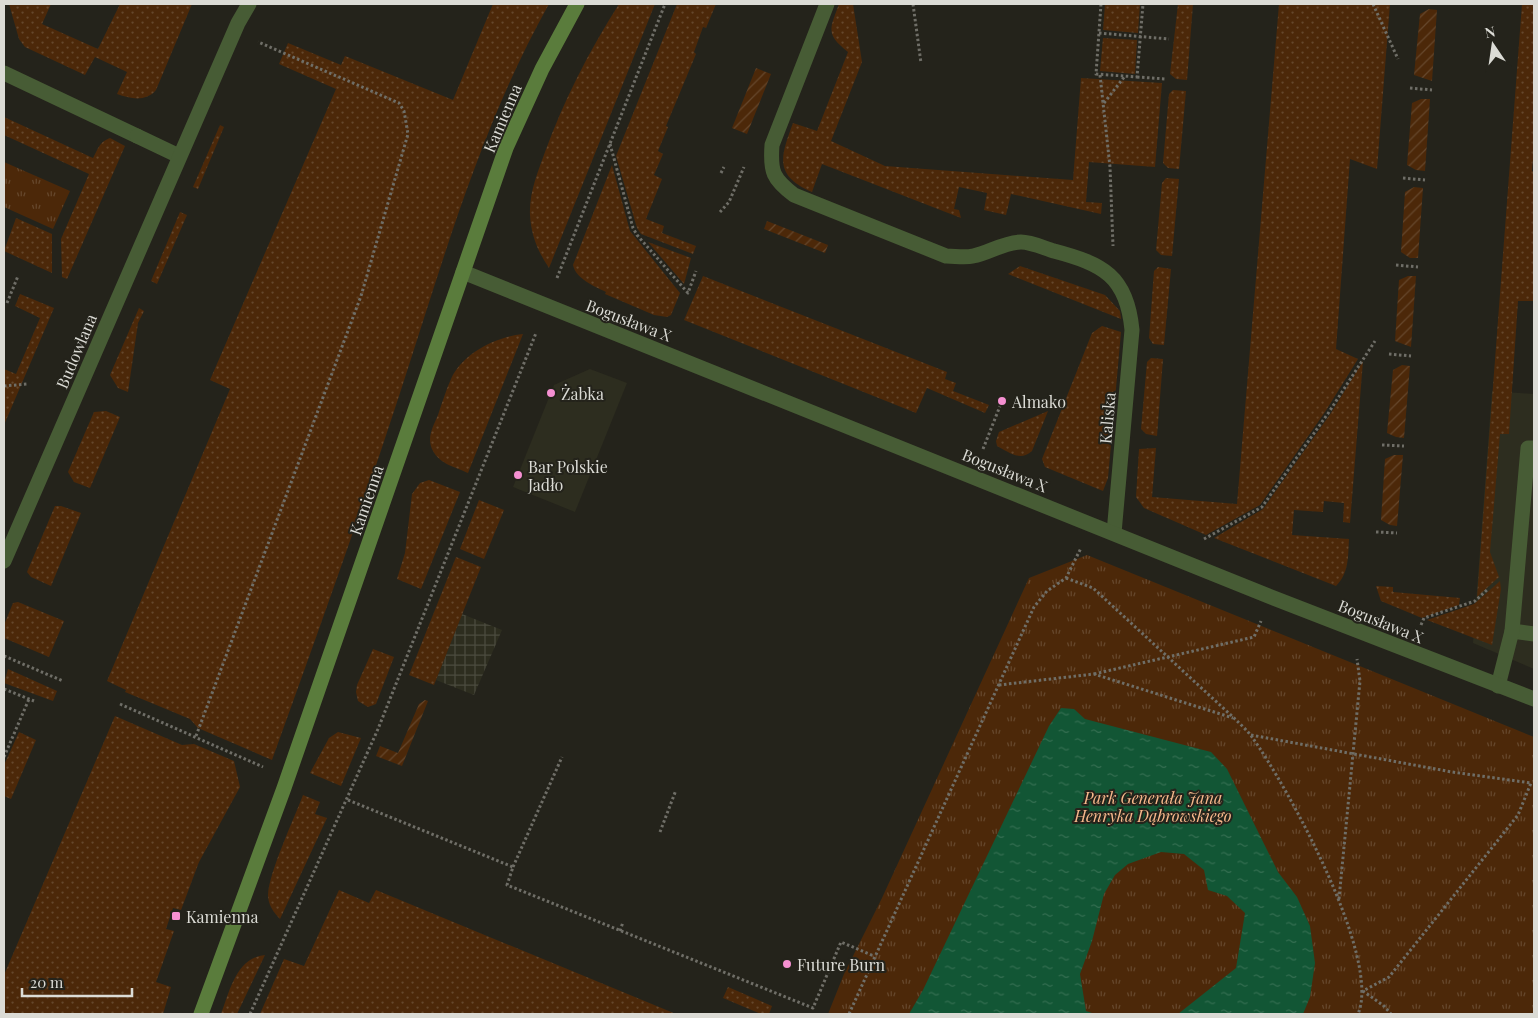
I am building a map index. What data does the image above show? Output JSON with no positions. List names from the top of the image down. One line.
{"streets":{"street":["Kamienna","Bogusława X","Budowlana","Kaliska"]},"crossings":[["Kamienna","Bogusława X"],["Bogusława X","Kaliska"]],"parks":["Park Generała Jana Henryka Dąbrowskiego"],"places":{"other":["Żabka","Almako","Bar Polskie Jadło","Future Burn"],"transit":["Kamienna"]},"scale_bar":"20 m","north":"top"}
